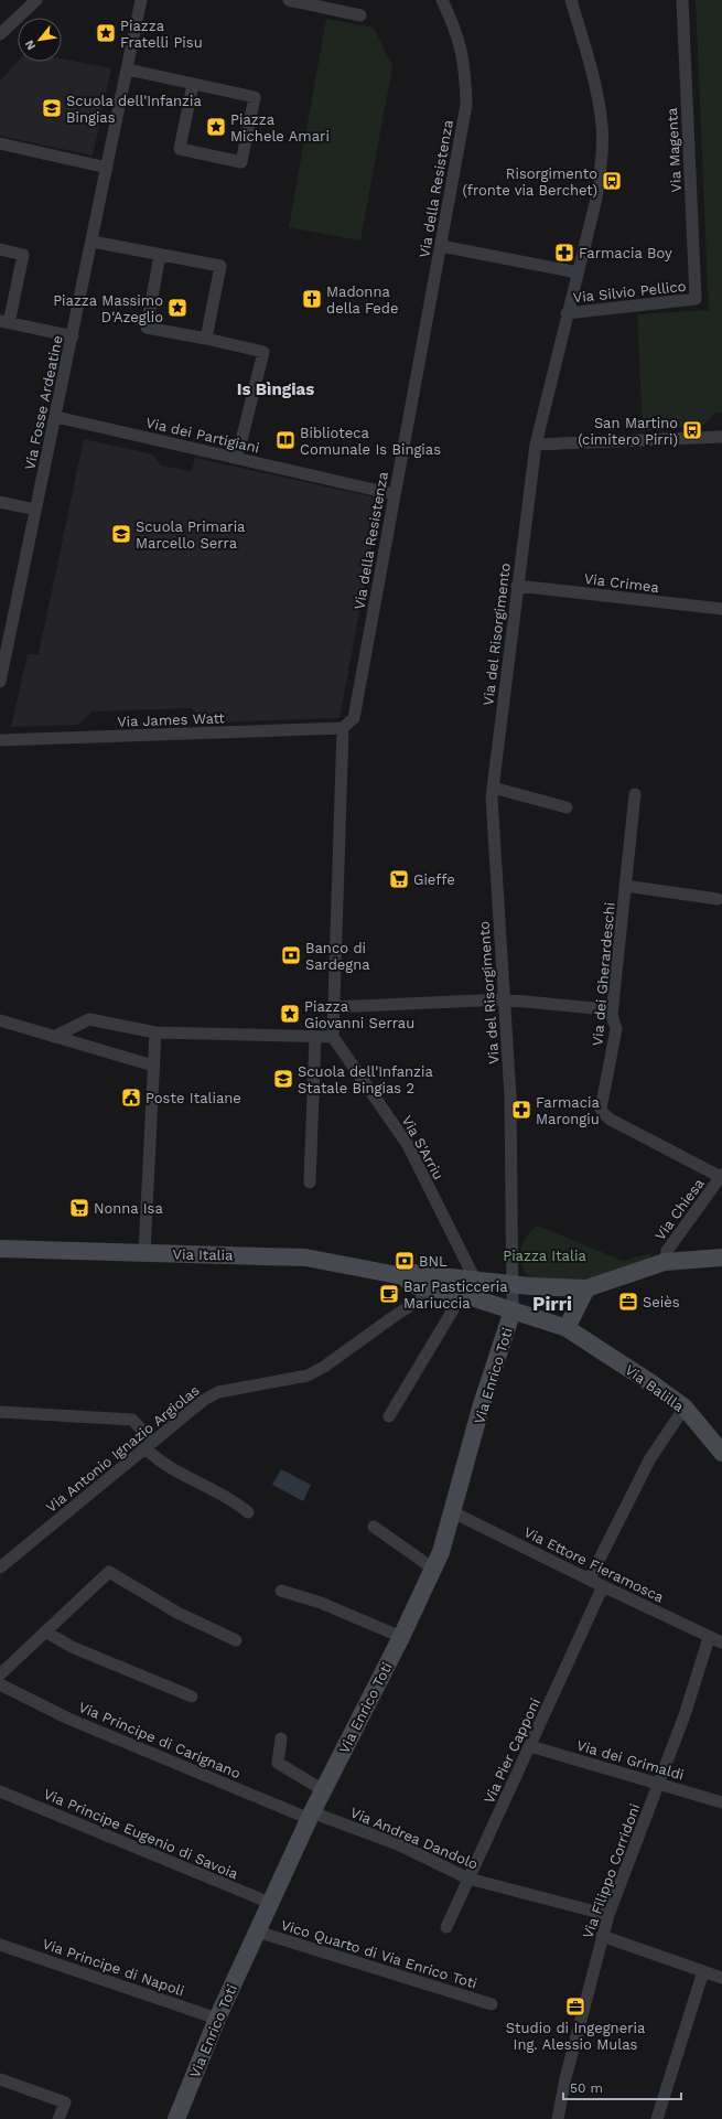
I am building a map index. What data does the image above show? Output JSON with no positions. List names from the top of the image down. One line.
{"streets":{"street":["Via Magenta","Via della Resistenza","Via Silvio Pellico","Via Fosse Ardeatine","Via dei Partigiani","Via Crimea","Via del Risorgimento","Via James Watt","Via dei Gherardeschi","Via S'Arriu","Via Chiesa","Via Italia","Via Enrico Toti","Via Balilla","Via Antonio Ignazio Argiolas","Via Ettore Fieramosca","Via Principe di Carignano","Via Pier Capponi","Via dei Grimaldi","Via Principe Eugenio di Savoia","Via Andrea Dandolo","Via Filippo Corridoni","Vico Quarto di Via Enrico Toti","Via Principe di Napoli"]},"crossings":[["Via Magenta","Via Silvio Pellico"],["Via della Resistenza","Via dei Partigiani"],["Via della Resistenza","Via James Watt"],["Via Silvio Pellico","Via del Risorgimento"],["Via Fosse Ardeatine","Via dei Partigiani"],["Via Crimea","Via del Risorgimento"],["Via del Risorgimento","Via Enrico Toti"],["Via dei Gherardeschi","Via Chiesa"],["Via Enrico Toti","Via Ettore Fieramosca"],["Via Enrico Toti","Via Principe di Carignano"],["Via Enrico Toti","Via Principe Eugenio di Savoia"],["Via Enrico Toti","Via Andrea Dandolo"],["Via Enrico Toti","Vico Quarto di Via Enrico Toti"],["Via Enrico Toti","Via Principe di Napoli"],["Via Ettore Fieramosca","Via Pier Capponi"],["Via Ettore Fieramosca","Via Filippo Corridoni"],["Via Principe di Carignano","Via Andrea Dandolo"],["Via Pier Capponi","Via dei Grimaldi"],["Via Pier Capponi","Via Andrea Dandolo"],["Via dei Grimaldi","Via Filippo Corridoni"],["Via Andrea Dandolo","Via Filippo Corridoni"]],"districts":["Is Bìngias","Pirri"],"parks":["Piazza Italia"],"places":{"place":["Piazza Fratelli Pisu","Piazza Michele Amari","Piazza Massimo D'Azeglio","Piazza Giovanni Serrau"],"school or university":["Scuola dell'Infanzia Bingias","Scuola Primaria Marcello Serra","Scuola dell'Infanzia Statale Bingias 2"],"bus stop":["Risorgimento (fronte via Berchet)","San Martino (cimitero Pirri)"],"pharmacy":["Farmacia Boy","Farmacia Marongiu"],"church":["Madonna della Fede"],"library":["Biblioteca Comunale Is Bingias"],"supermarket":["Gieffe","Nonna Isa"],"bank":["Banco di Sardegna","BNL"],"public building":["Poste Italiane"],"cafe":["Bar Pasticceria Mariuccia"],"office":["Seiès","Studio di Ingegneria Ing. Alessio Mulas"]},"scale_bar":"50 m","north":"bottom left"}
